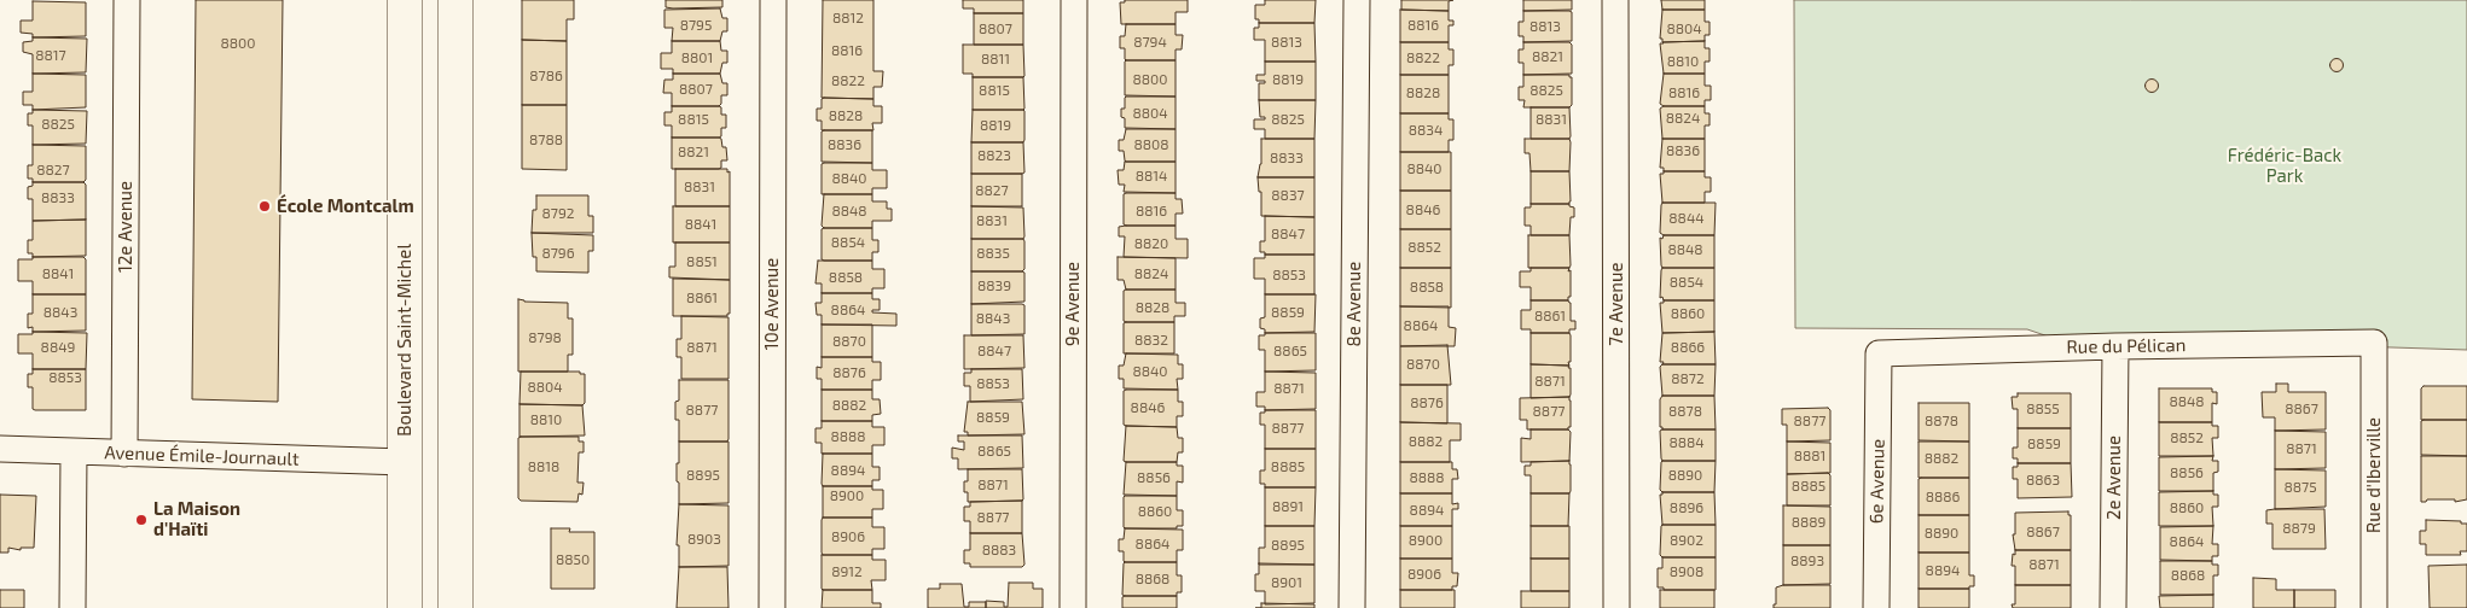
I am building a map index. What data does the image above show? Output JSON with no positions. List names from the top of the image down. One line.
{"streets":{"main road":["Boulevard Saint-Michel"],"street":["12e Avenue","10e Avenue","9e Avenue","8e Avenue","7e Avenue","Rue du Pélican","Avenue Émile-Journault","Rue d'Iberville","2e Avenue","6e Avenue"]},"crossings":[["12e Avenue","Avenue Émile-Journault"],["Boulevard Saint-Michel","Avenue Émile-Journault"],["Rue du Pélican","Rue d'Iberville"],["Rue du Pélican","2e Avenue"],["Rue du Pélican","6e Avenue"]],"parks":["Frédéric-Back Park"],"places":["École Montcalm","La Maison d'Haïti"],"house_numbers":["8812","8795","8816","8813","8807","8804","8794","8813","8800","8816","8817","8821","8801","8822","8811","8810","8786","8800","8819","8822","8807","8815","8825","8828","8816","8804","8828","8824","8815","8825","8831","8825","8819","8834","8788","8836","8808","8836","8821","8823","8833","8840","8827","8814","8840","8831","8827","8837","8833","8846","8848","8816","8792","8844","8831","8841","8847","8854","8820","8852","8848","8796","8835","8851","8841","8824","8853","8858","8854","8839","8858","8861","8828","8864","8843","8859","8860","8861","8843","8864","8798","8832","8870","8849","8871","8866","8847","8865","8870","8840","8876","8853","8872","8871","8853","8804","8871","8848","8876","8882","8846","8855","8867","8877","8877","8878","8859","8810","8877","8878","8877","8888","8852","8882","8884","8859","8871","8865","8881","8882","8818","8885","8894","8856","8895","8890","8856","8888","8863","8871","8885","8875","8900","8886","8891","8896","8860","8894","8860","8877","8889","8879","8867","8890","8906","8903","8900","8902","8864","8864","8895","8883","8850","8893","8871","8894","8912","8908","8906","8868","8868","8901"]}
